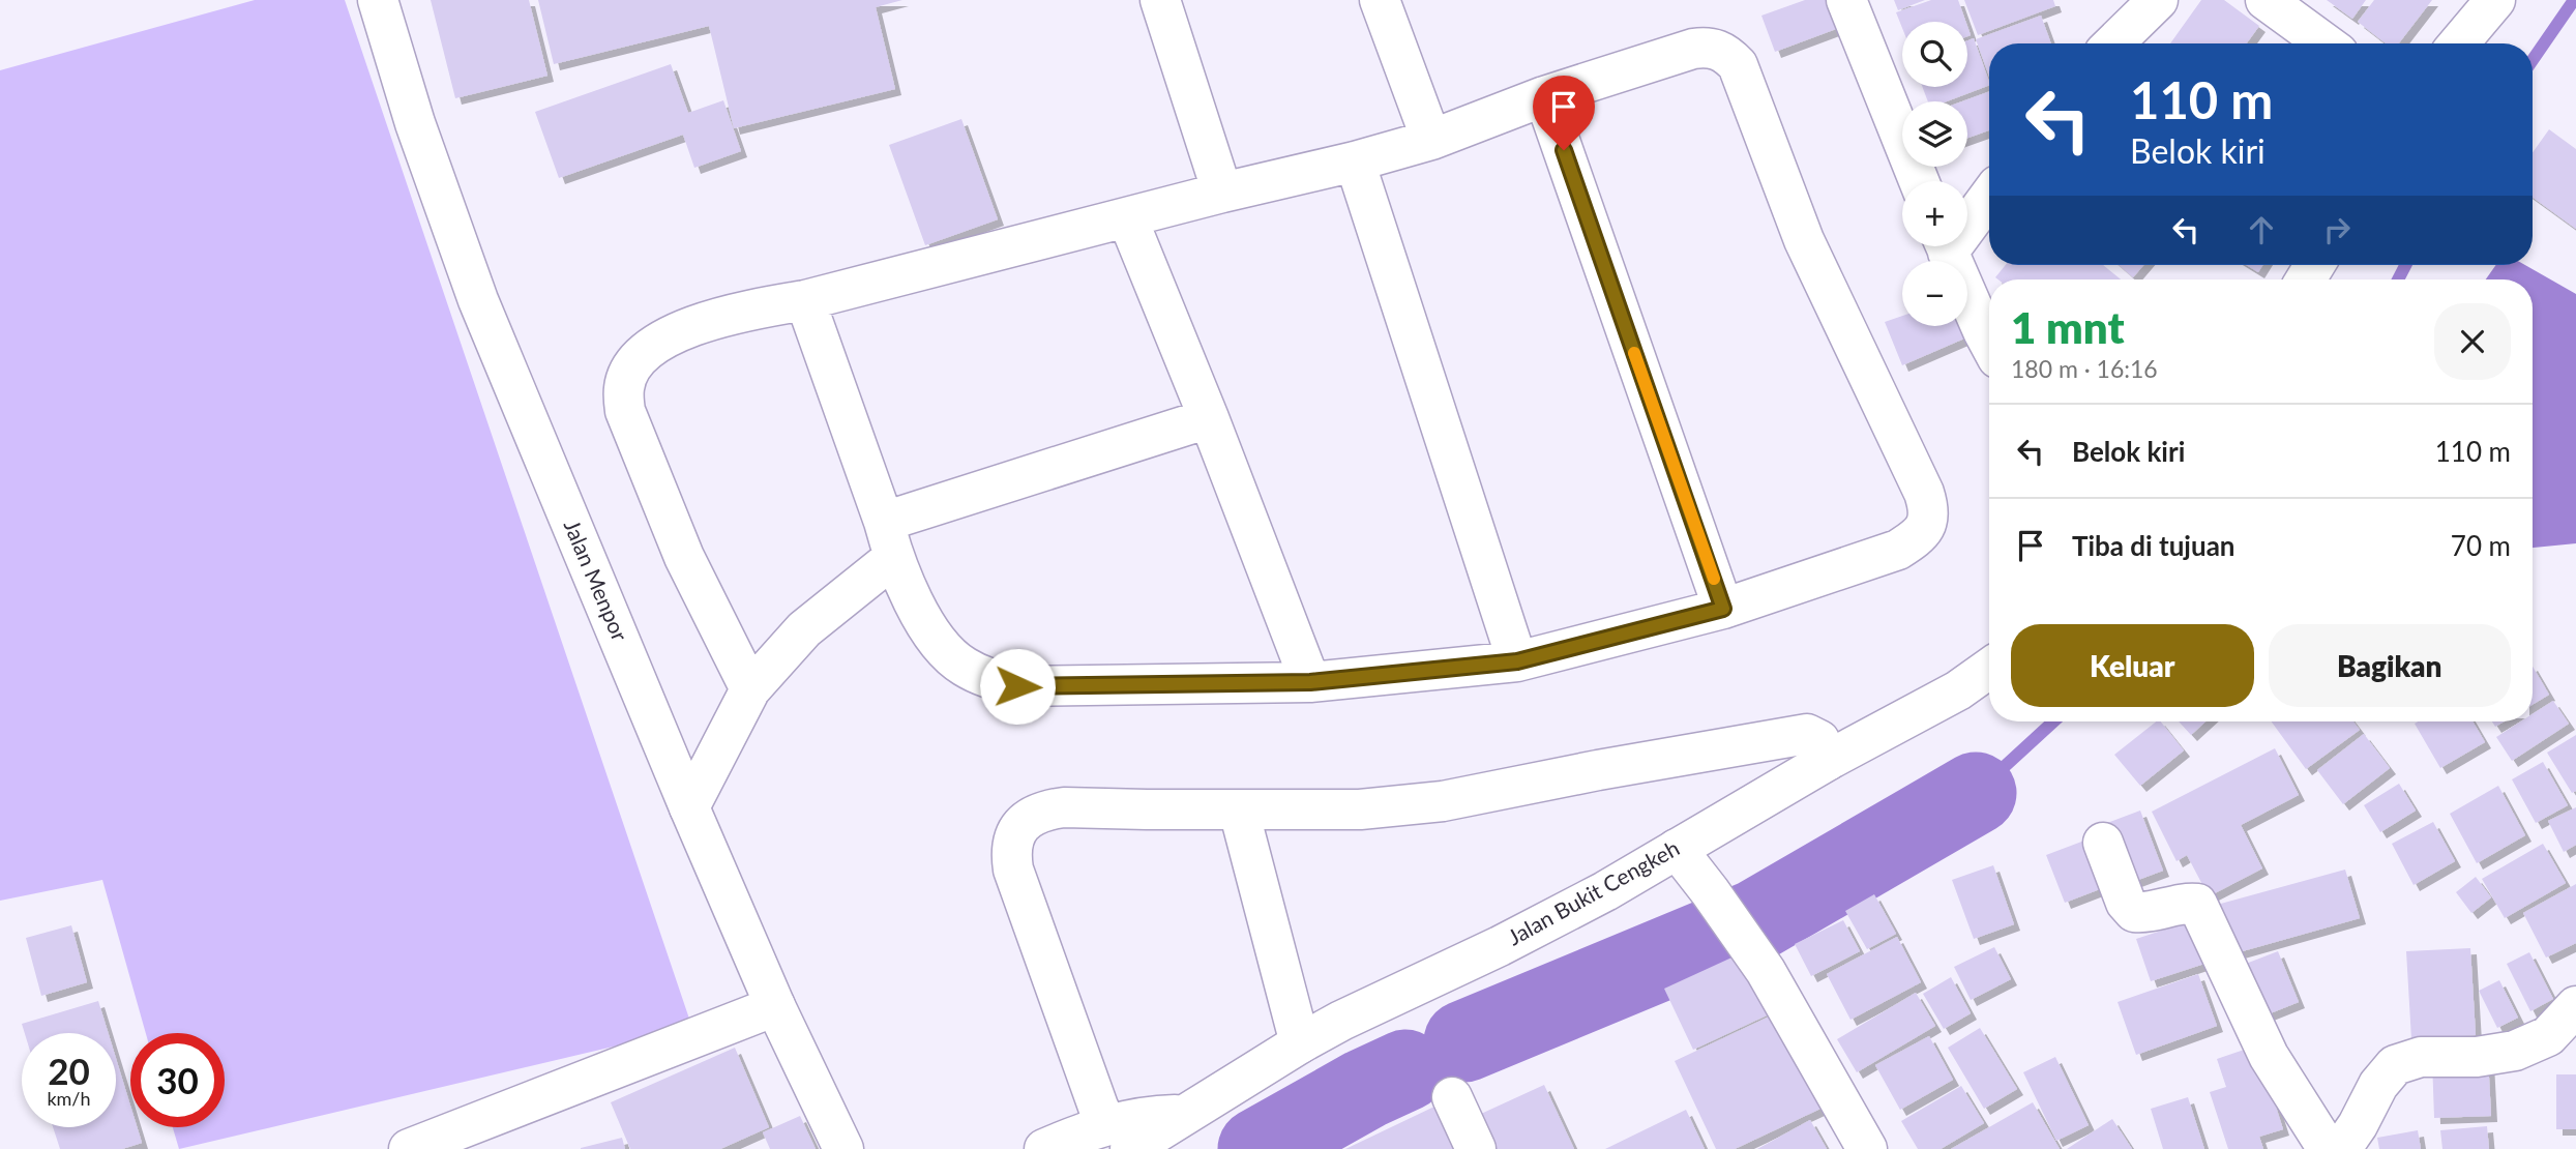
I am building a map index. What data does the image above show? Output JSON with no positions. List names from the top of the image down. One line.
{"streets":{"street":["Jalan Menpor","Jalan Bukit Cengkeh"]},"page":{"map_buttons":["+","−"],"turn":["110 m","Belok kiri"],"heading":["1 mnt","180 m · 16:16"],"list":[{"name":"Belok kiri","value":"110 m"},{"name":"Tiba di tujuan","value":"70 m"}],"buttons":["Keluar","Bagikan"],"speed":"20 km/h","limit":"30"}}
